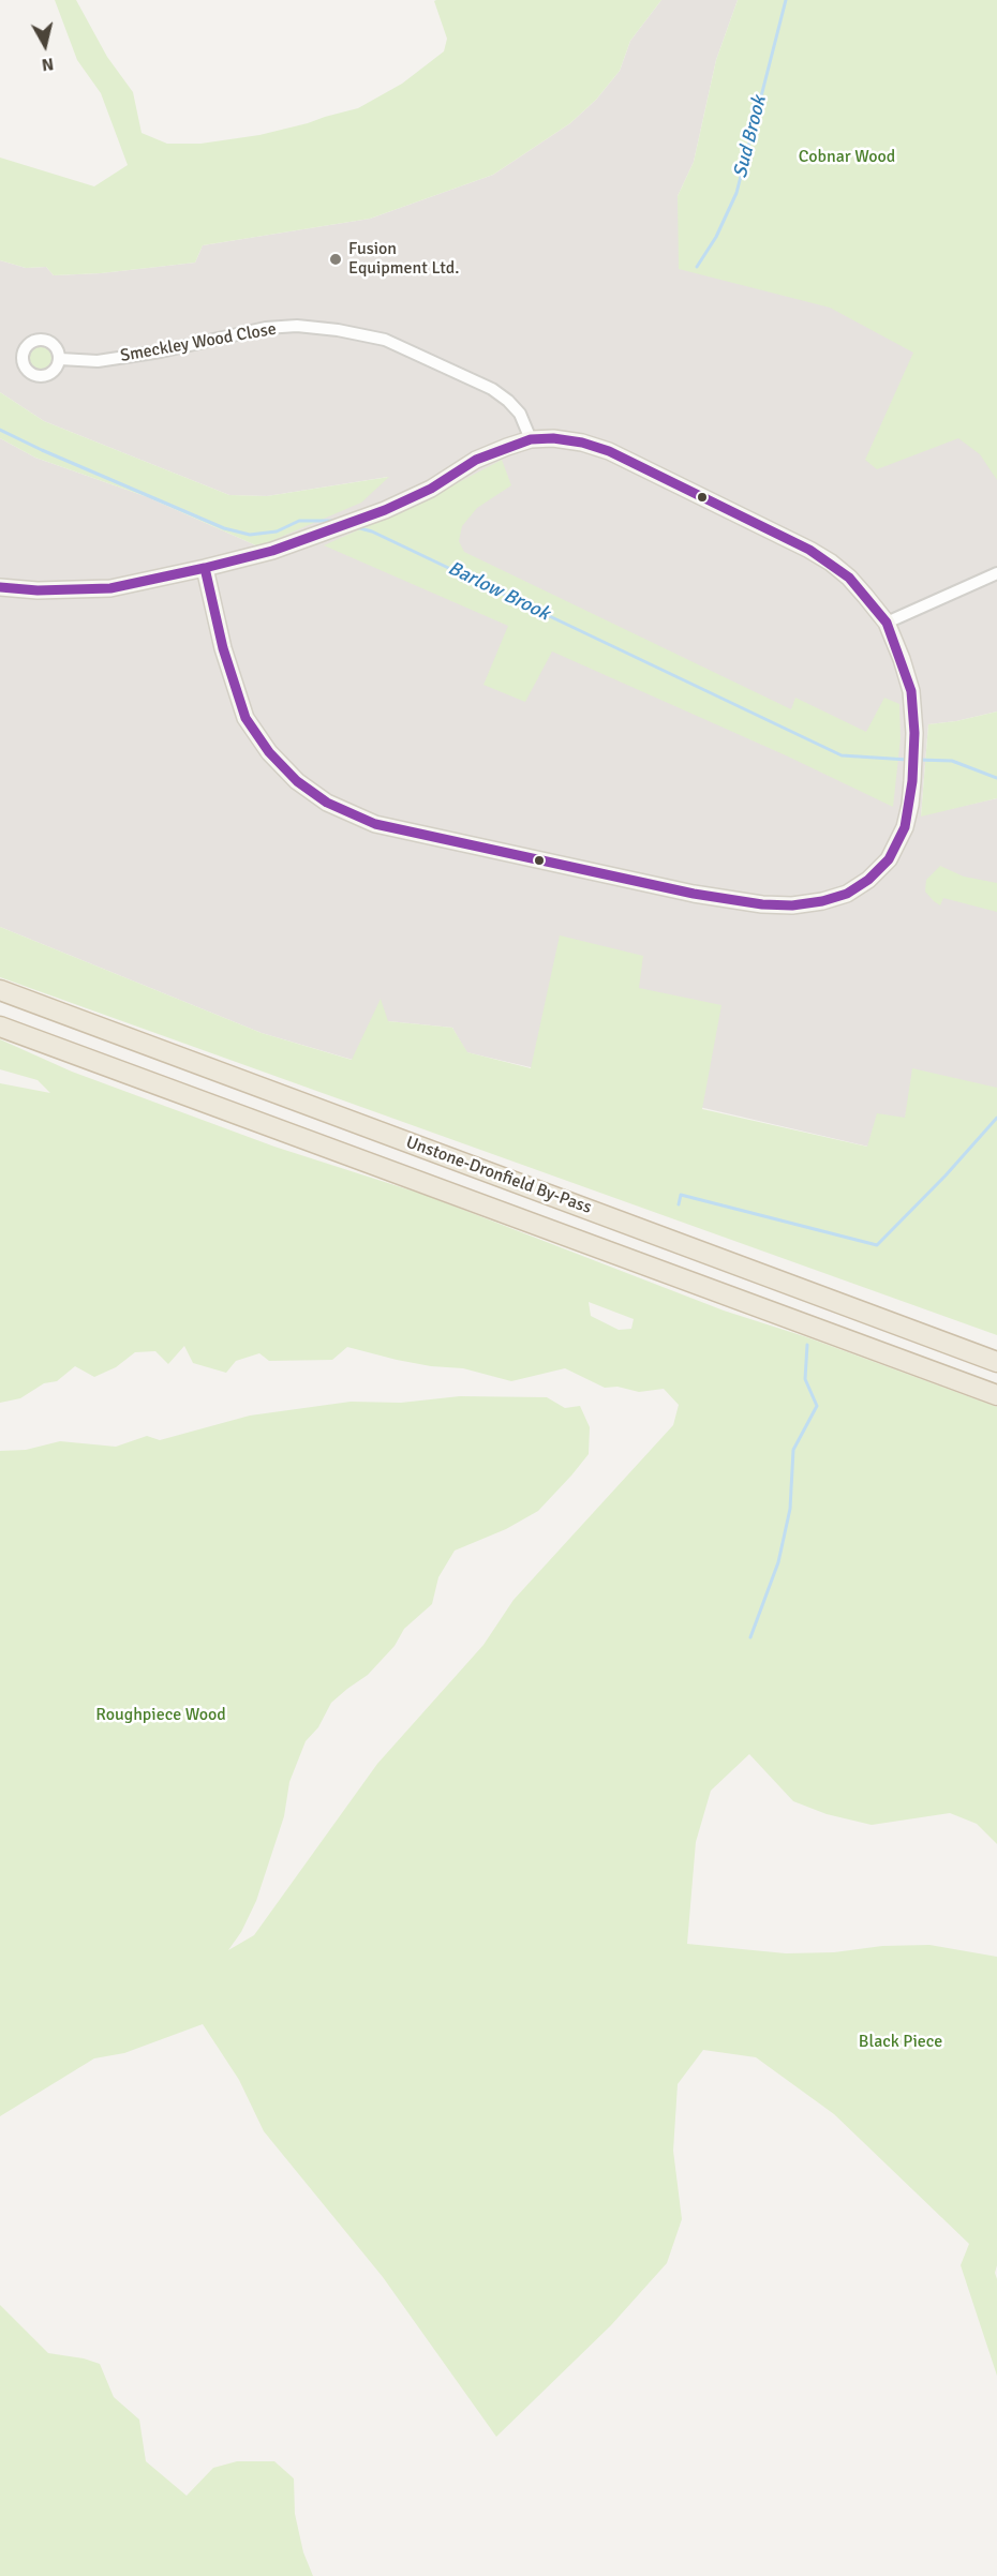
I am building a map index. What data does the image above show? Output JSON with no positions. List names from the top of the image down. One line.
{"streets":{"highway":["Unstone-Dronfield By-Pass"],"street":["Smeckley Wood Close"]},"water":["Sud Brook","Barlow Brook"],"parks":["Cobnar Wood","Roughpiece Wood","Black Piece"],"places":["Fusion Equipment Ltd."],"north":"bottom"}
